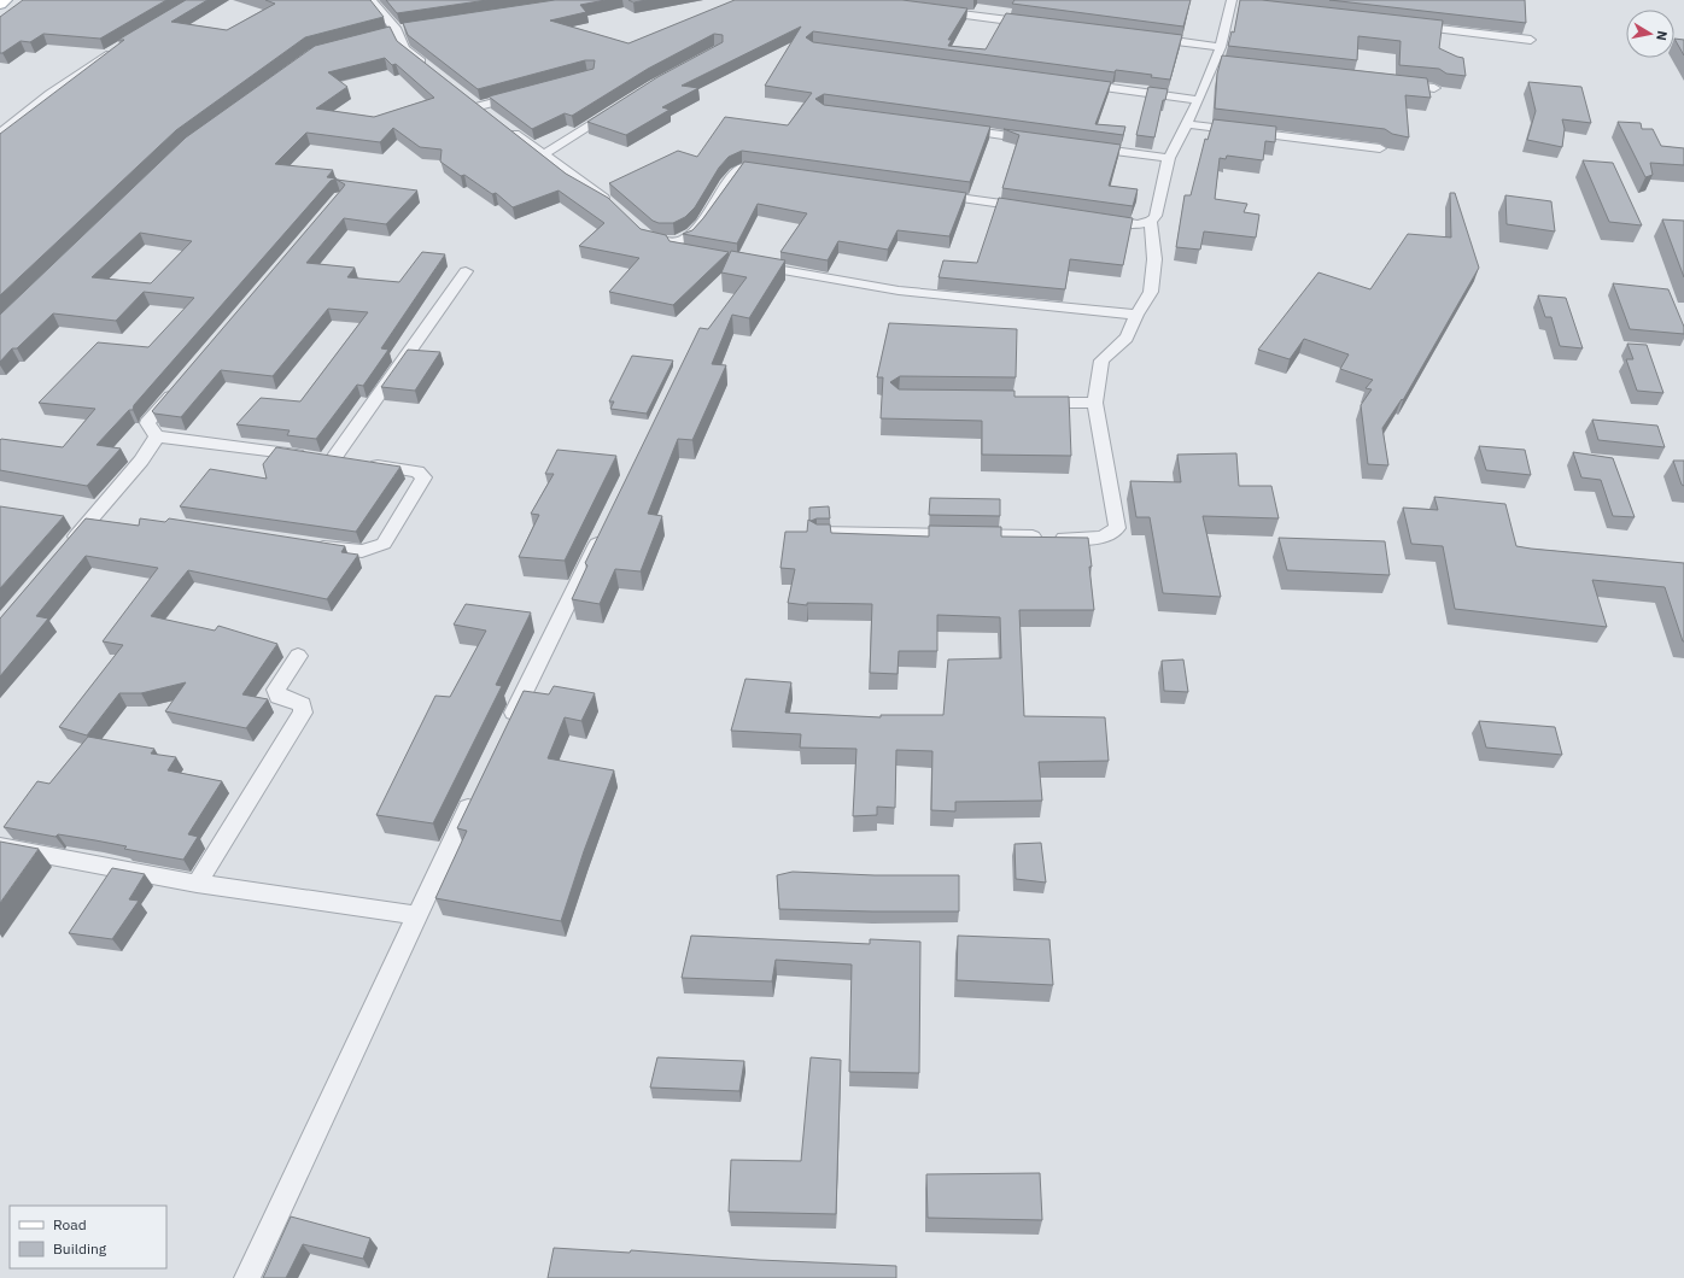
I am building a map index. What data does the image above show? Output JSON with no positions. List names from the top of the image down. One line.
{"legend":["Road","Building"],"north":"right"}
